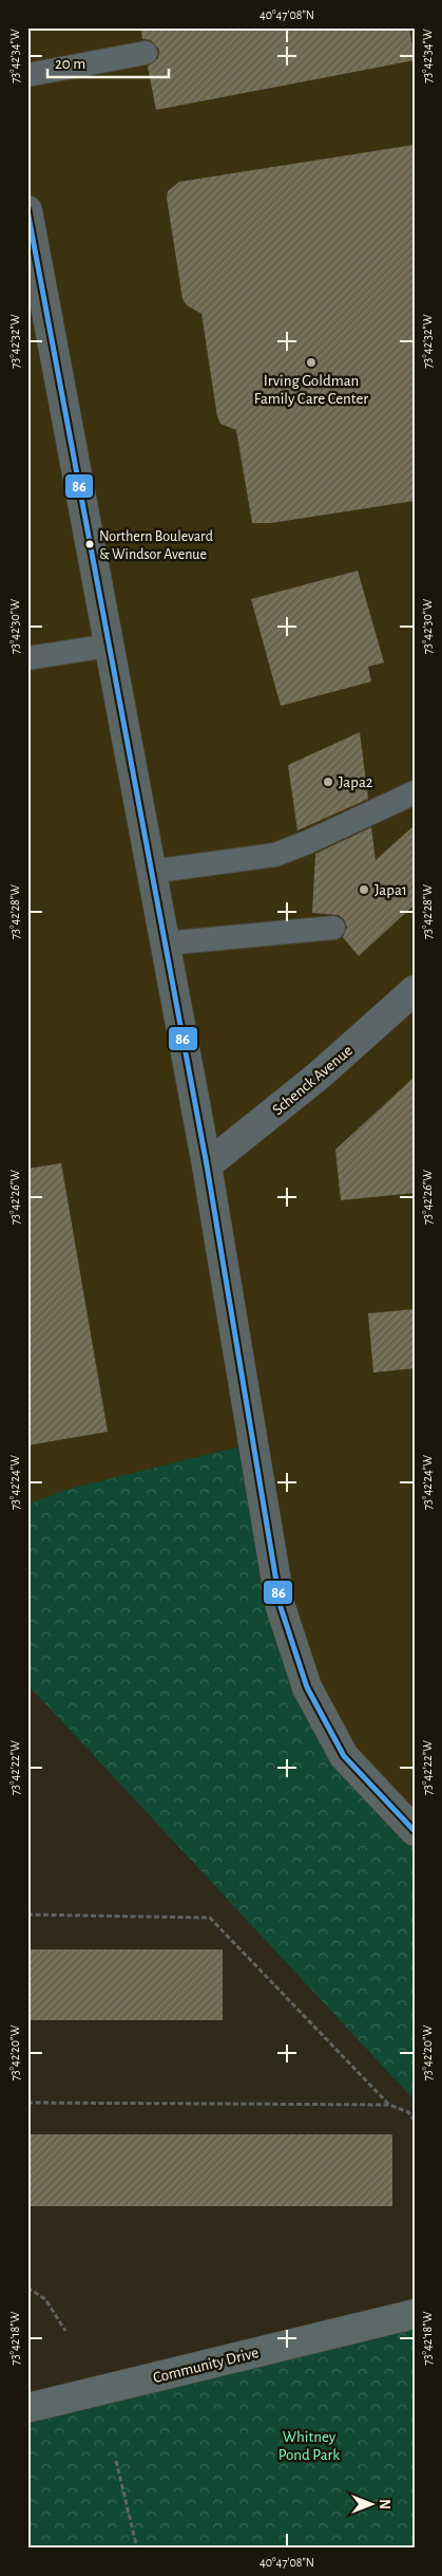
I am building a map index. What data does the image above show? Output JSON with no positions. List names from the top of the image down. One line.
{"streets":{"main road":["Community Drive"],"street":["Schenck Avenue"]},"parks":["Whitney Pond Park"],"places":["Irving Goldman Family Care Center","Northern Boulevard & Windsor Avenue","Japa2","Japa1"],"lines":["transit line 86"],"scale_bar":"20 m","north":"right","coordinates":["40°47'08\"N","73°42'34\"W","73°42'32\"W","73°42'30\"W","73°42'28\"W","73°42'26\"W","73°42'24\"W","73°42'22\"W","73°42'20\"W","73°42'18\"W"]}
